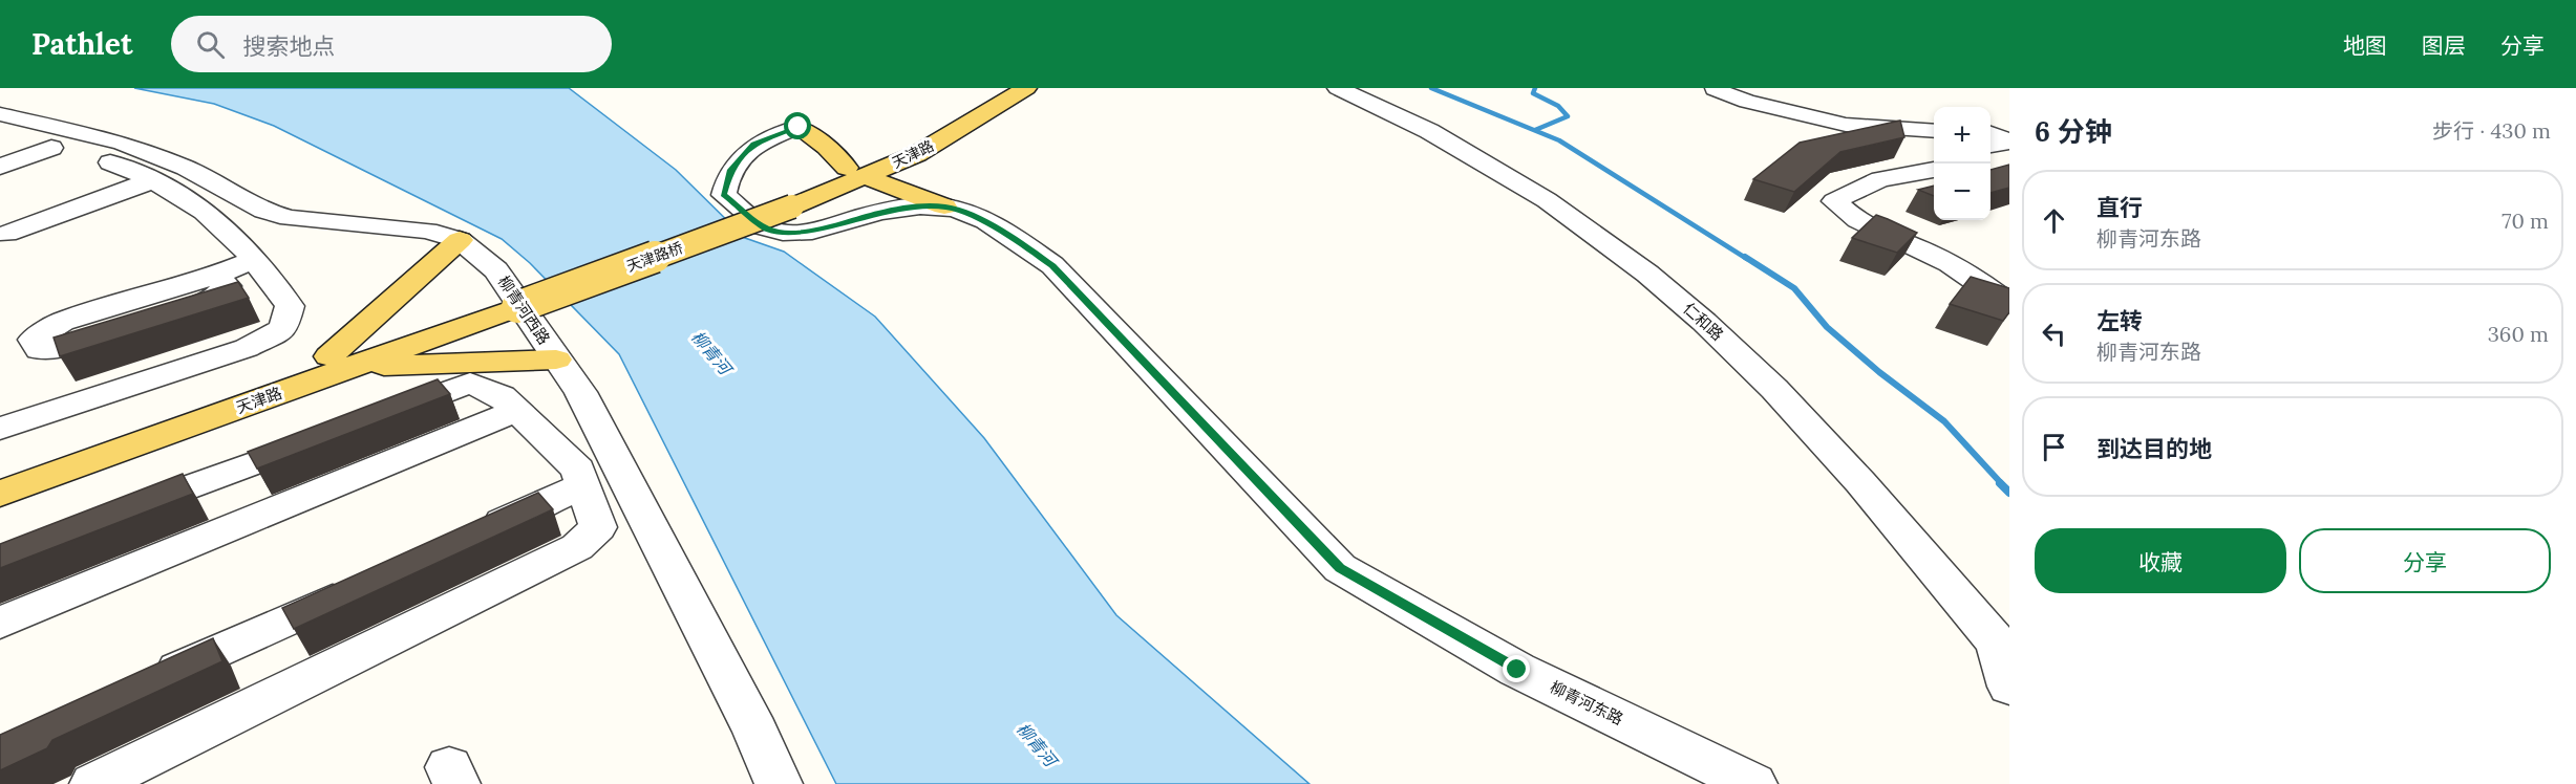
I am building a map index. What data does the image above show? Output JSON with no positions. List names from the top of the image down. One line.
{"streets":{"main road":["天津路","天津路桥"],"street":["柳青河西路","仁和路","柳青河东路"]},"crossings":[["天津路","天津路桥"]],"water":["柳青河"],"page":{"header":"Pathlet","search":"搜索地点","nav":["地图","图层","分享"],"heading":["6 分钟","步行 · 430 m"],"map_buttons":["+","−"],"list":[["直行","柳青河东路","70 m"],["左转","柳青河东路","360 m"],"到达目的地"],"buttons":["收藏","分享"]}}
